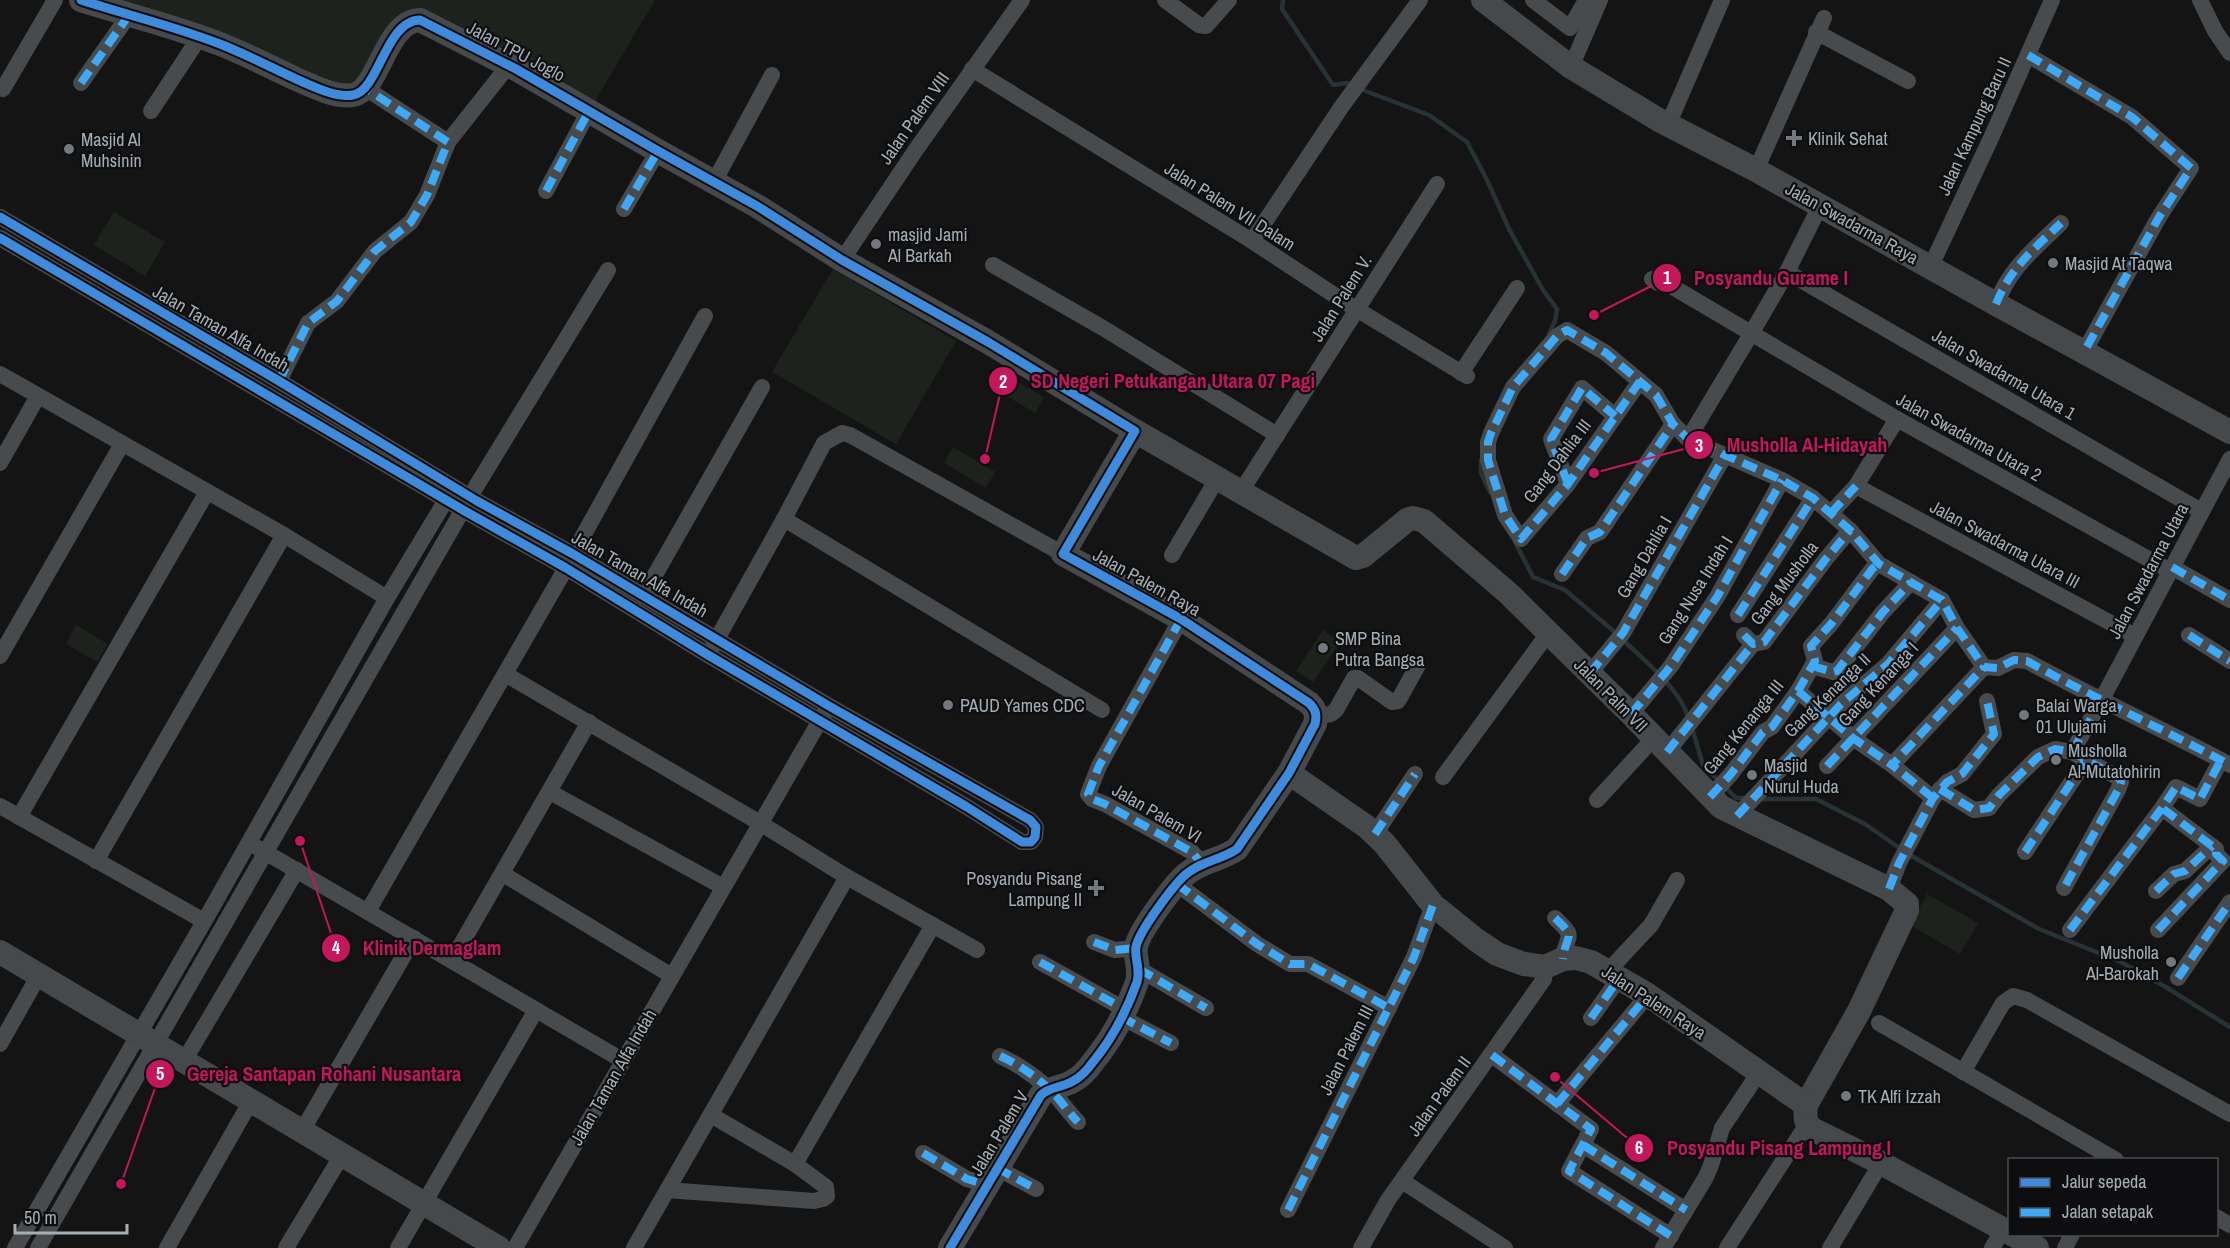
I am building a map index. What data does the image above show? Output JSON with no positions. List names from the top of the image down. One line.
{"streets":{"street":["Jalan TPU Joglo","Jalan Palem VIII","Jalan Kampung Baru II","Jalan Palem VII Dalam","Jalan Swadarma Raya","Jalan Palem V.","Jalan Taman Alfa Indah","Jalan Swadarma Utara 1","Jalan Swadarma Utara 2","Gang Dahlia III","Jalan Swadarma Utara III","Gang Dahlia I","Jalan Swadarma Utara","Jalan Palem Raya","Gang Musholla","Gang Nusa Indah I","Gang Kenanga I","Jalan Palm VII","Gang Kenanga II","Gang Kenanga III","Jalan Palem VI","Jalan Palem III","Jalan Palem II","Jalan Palem V"]},"crossings":[["Jalan TPU Joglo","Jalan Palem VIII"],["Jalan Palem VIII","Jalan Palem VII Dalam"],["Jalan Kampung Baru II","Jalan Swadarma Raya"],["Jalan Palem VII Dalam","Jalan Palem V."],["Jalan Palem V.","Jalan Palm VII"],["Jalan Swadarma Utara 1","Jalan Swadarma Utara"],["Jalan Swadarma Utara 2","Jalan Swadarma Utara"],["Jalan Swadarma Utara III","Jalan Swadarma Utara"],["Gang Dahlia I","Jalan Palm VII"],["Jalan Palem Raya","Jalan Palm VII"],["Jalan Palem Raya","Jalan Palem VI"],["Jalan Palem Raya","Jalan Palem III"],["Jalan Palem Raya","Jalan Palem II"],["Jalan Palem Raya","Jalan Palem V"],["Gang Musholla","Jalan Palm VII"],["Gang Nusa Indah I","Jalan Palm VII"],["Jalan Palm VII","Gang Kenanga II"],["Jalan Palm VII","Gang Kenanga III"],["Jalan Palem VI","Jalan Palem V"]],"places":{"health":["Klinik Sehat","Posyandu Pisang Lampung II"],"other":["Masjid Al Muhsinin","masjid Jami Al Barkah","Masjid At Taqwa","Posyandu Gurame I","SD Negeri Petukangan Utara 07 Pagi","Musholla Al-Hidayah","SMP Bina Putra Bangsa","PAUD Yames CDC","Balai Warga 01 Ulujami","Musholla Al-Mutatohirin","Masjid Nurul Huda","Klinik Dermaglam","Musholla Al-Barokah","Posyandu Pisang Lampung I","TK Alfi Izzah","Gereja Santapan Rohani Nusantara"]},"legend":["Jalur sepeda","Jalan setapak"],"scale_bar":"50 m"}
